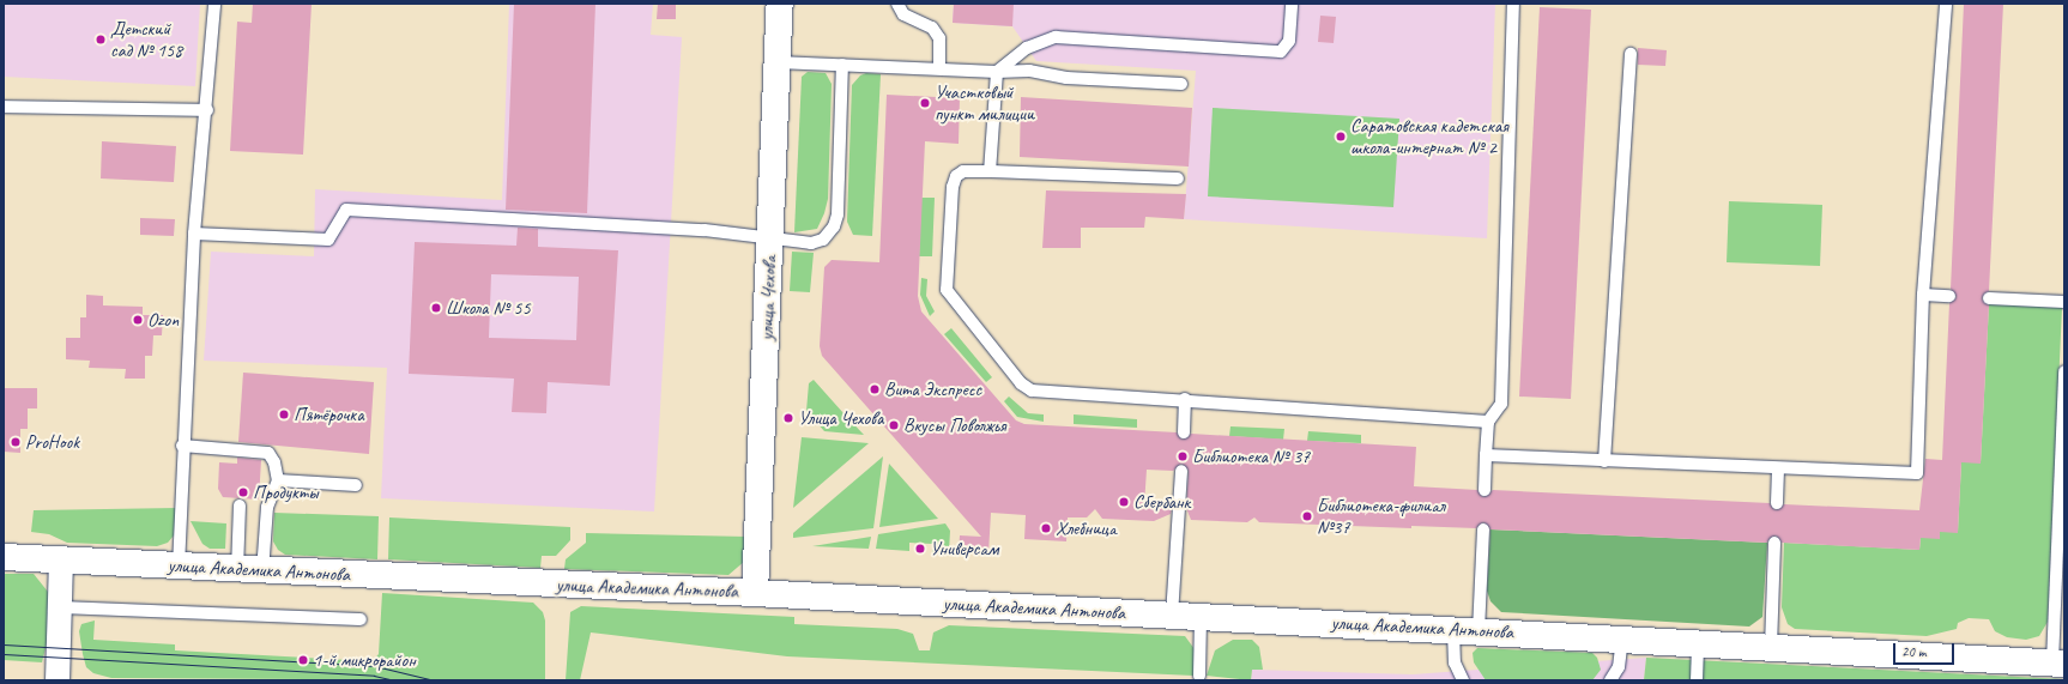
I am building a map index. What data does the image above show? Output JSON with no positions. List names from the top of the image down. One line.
{"streets":{"main road":["улица Чехова","улица Академика Антонова"]},"crossings":[["улица Чехова","улица Академика Антонова"]],"places":["Детский сад № 158","Участковый пункт милиции","Саратовская кадетская школа-интернат № 2","Школа № 55","Ozon","Вита Экспресс","Пятёрочка","Улица Чехова","Вкусы Поволжья","ProHook","Библиотека № 37","Продукты","Сбербанк","Библиотека-филиал №37","Хлебница","Универсам","1-й микрорайон"],"scale_bar":"20 m"}
